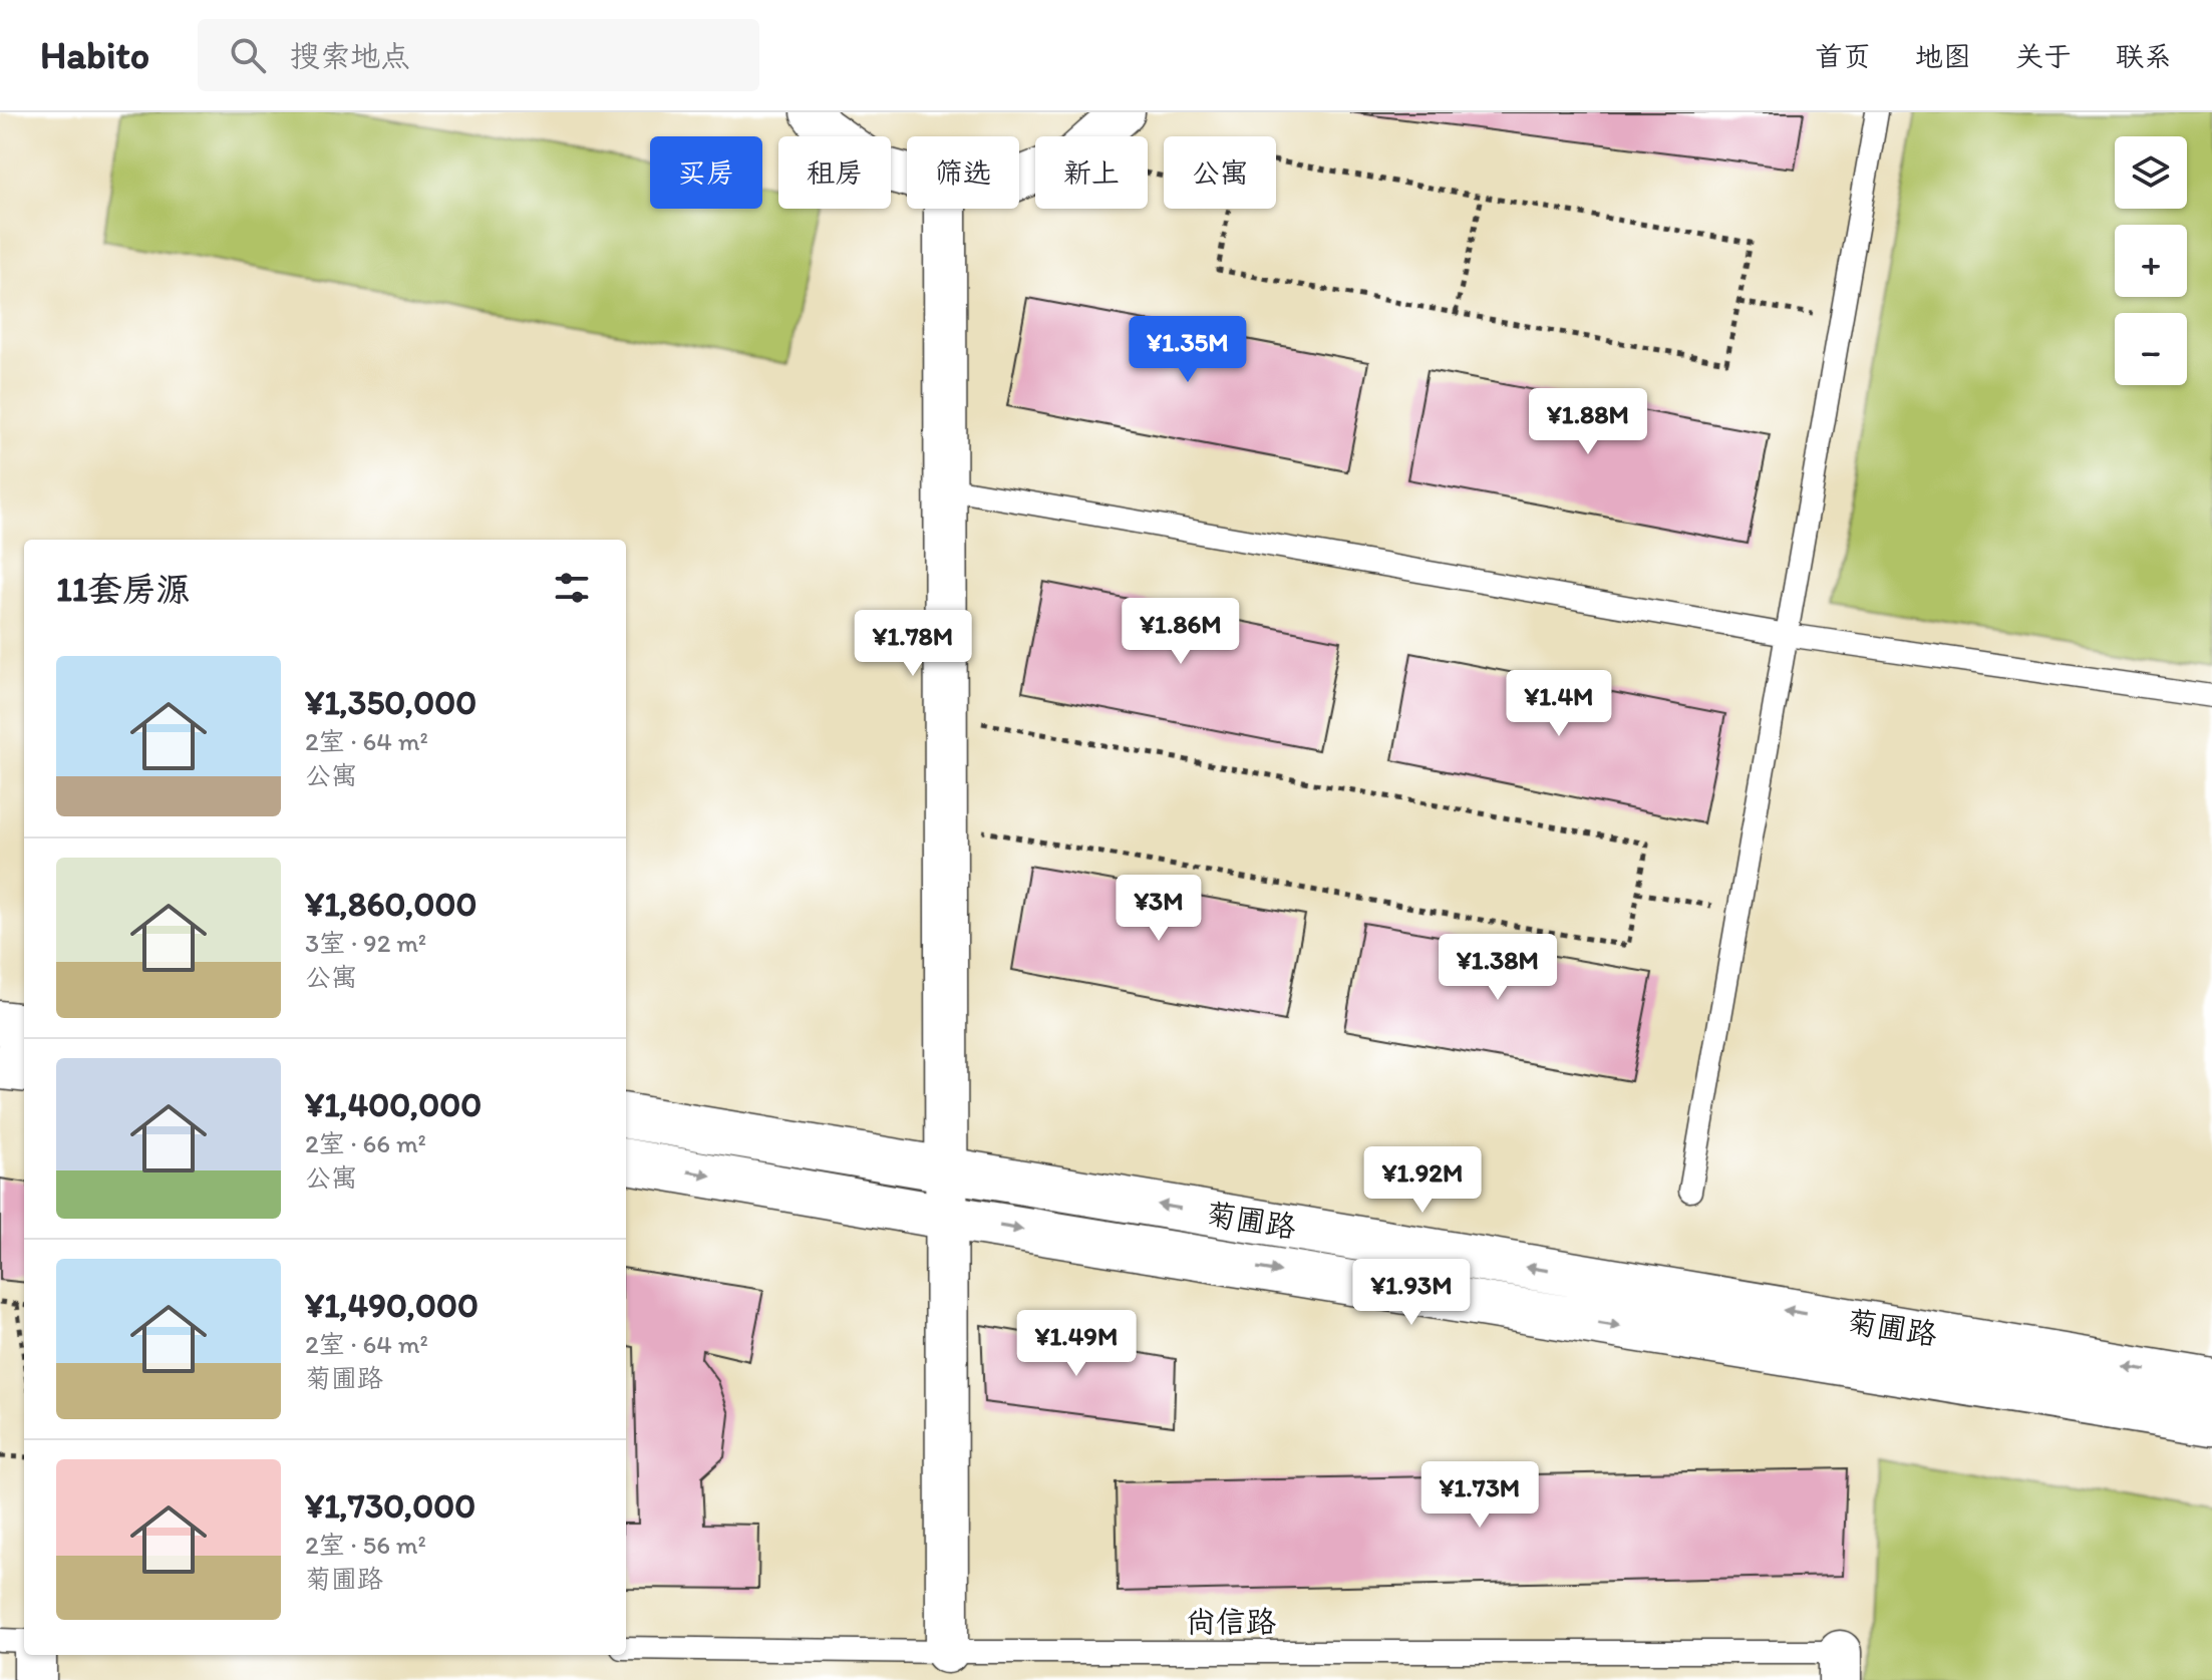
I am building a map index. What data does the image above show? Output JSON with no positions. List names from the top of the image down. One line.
{"streets":{"street":["菊圃路"],"lane":["尚信路"]},"page":{"header":"Habito","search":"搜索地点","nav":["首页","地图","关于","联系"],"map_buttons":["+","−"],"chip":["买房","租房","筛选","新上","公寓"],"price":["¥1.35M","¥1.88M","¥1.86M","¥1.78M","¥1.4M","¥3M","¥1.38M","¥1.92M","¥1.93M","¥1.49M","¥1.73M"],"heading":"11套房源","list":[{"name":"¥1,350,000","note":"2室 · 64 m² · 公寓"},{"name":"¥1,860,000","note":"3室 · 92 m² · 公寓"},{"name":"¥1,400,000","note":"2室 · 66 m² · 公寓"},{"name":"¥1,490,000","note":"2室 · 64 m² · 菊圃路"},{"name":"¥1,730,000","note":"2室 · 56 m² · 菊圃路"}]}}
